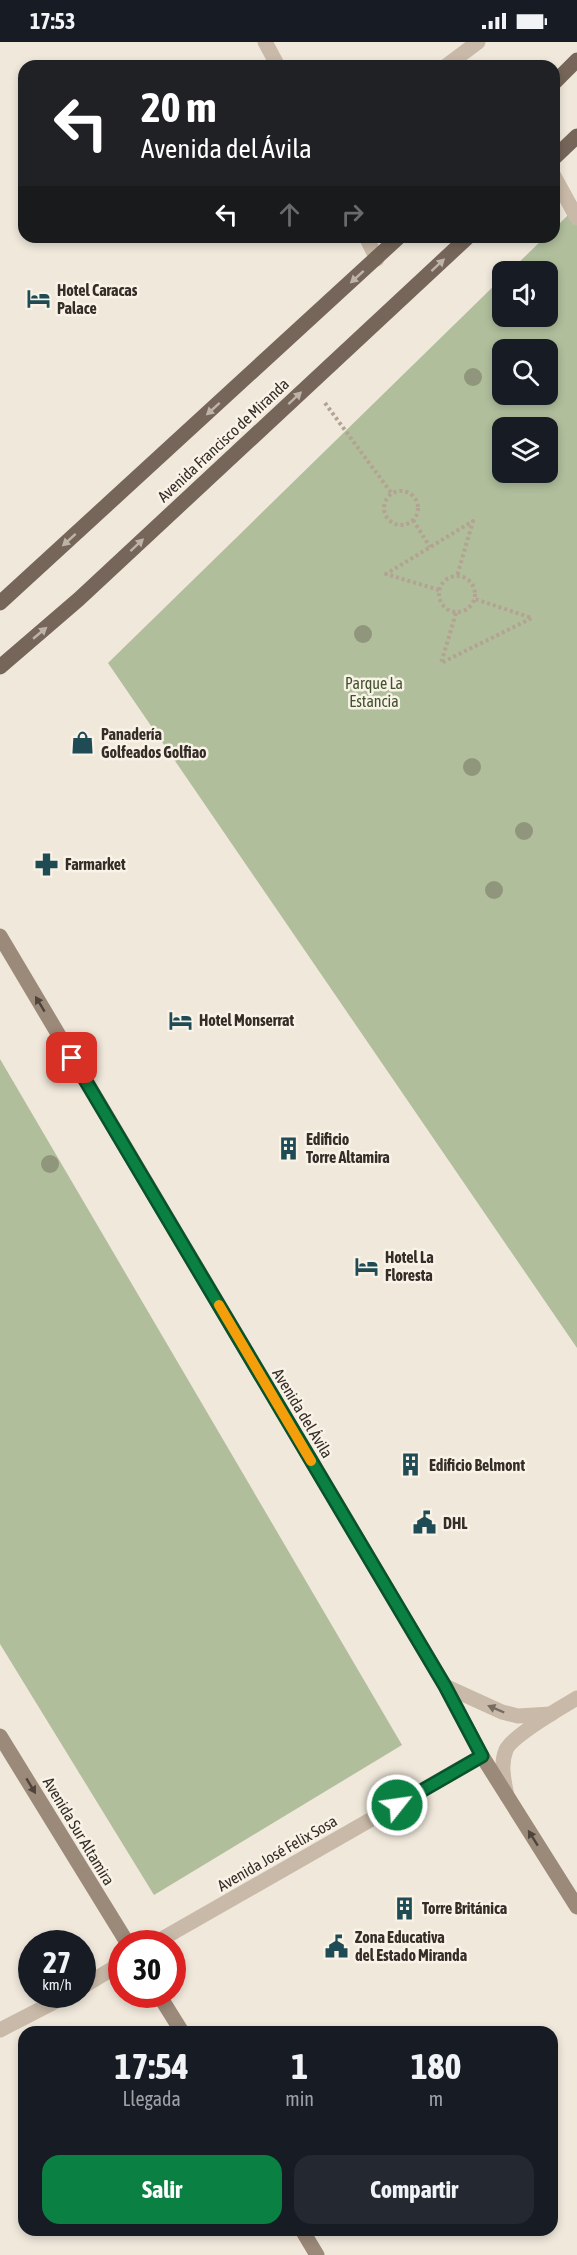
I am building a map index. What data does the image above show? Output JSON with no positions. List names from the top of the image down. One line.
{"streets":{"main road":["Avenida Francisco de Miranda","Avenida del Ávila","Avenida Sur Altamira"],"street":["Avenida José Felix Sosa"]},"crossings":[["Avenida del Ávila","Avenida José Felix Sosa"]],"one_way":["Avenida del Ávila","Avenida Sur Altamira"],"parks":["Parque La Estancia"],"places":{"hotel":["Hotel Caracas Palace","Hotel Monserrat","Hotel La Floresta"],"shop":["Panadería Golfeados Golfiao"],"pharmacy":["Farmarket"],"building":["Edificio Torre Altamira","Edificio Belmont","Torre Británica"],"public building":["DHL","Zona Educativa del Estado Miranda"]},"page":{"status":"17:53","turn":["20 m","Avenida del Ávila"],"speed":"27 km/h","limit":"30","eta":["17:54","Llegada","1","min","180","m"],"buttons":["Salir","Compartir"]}}
